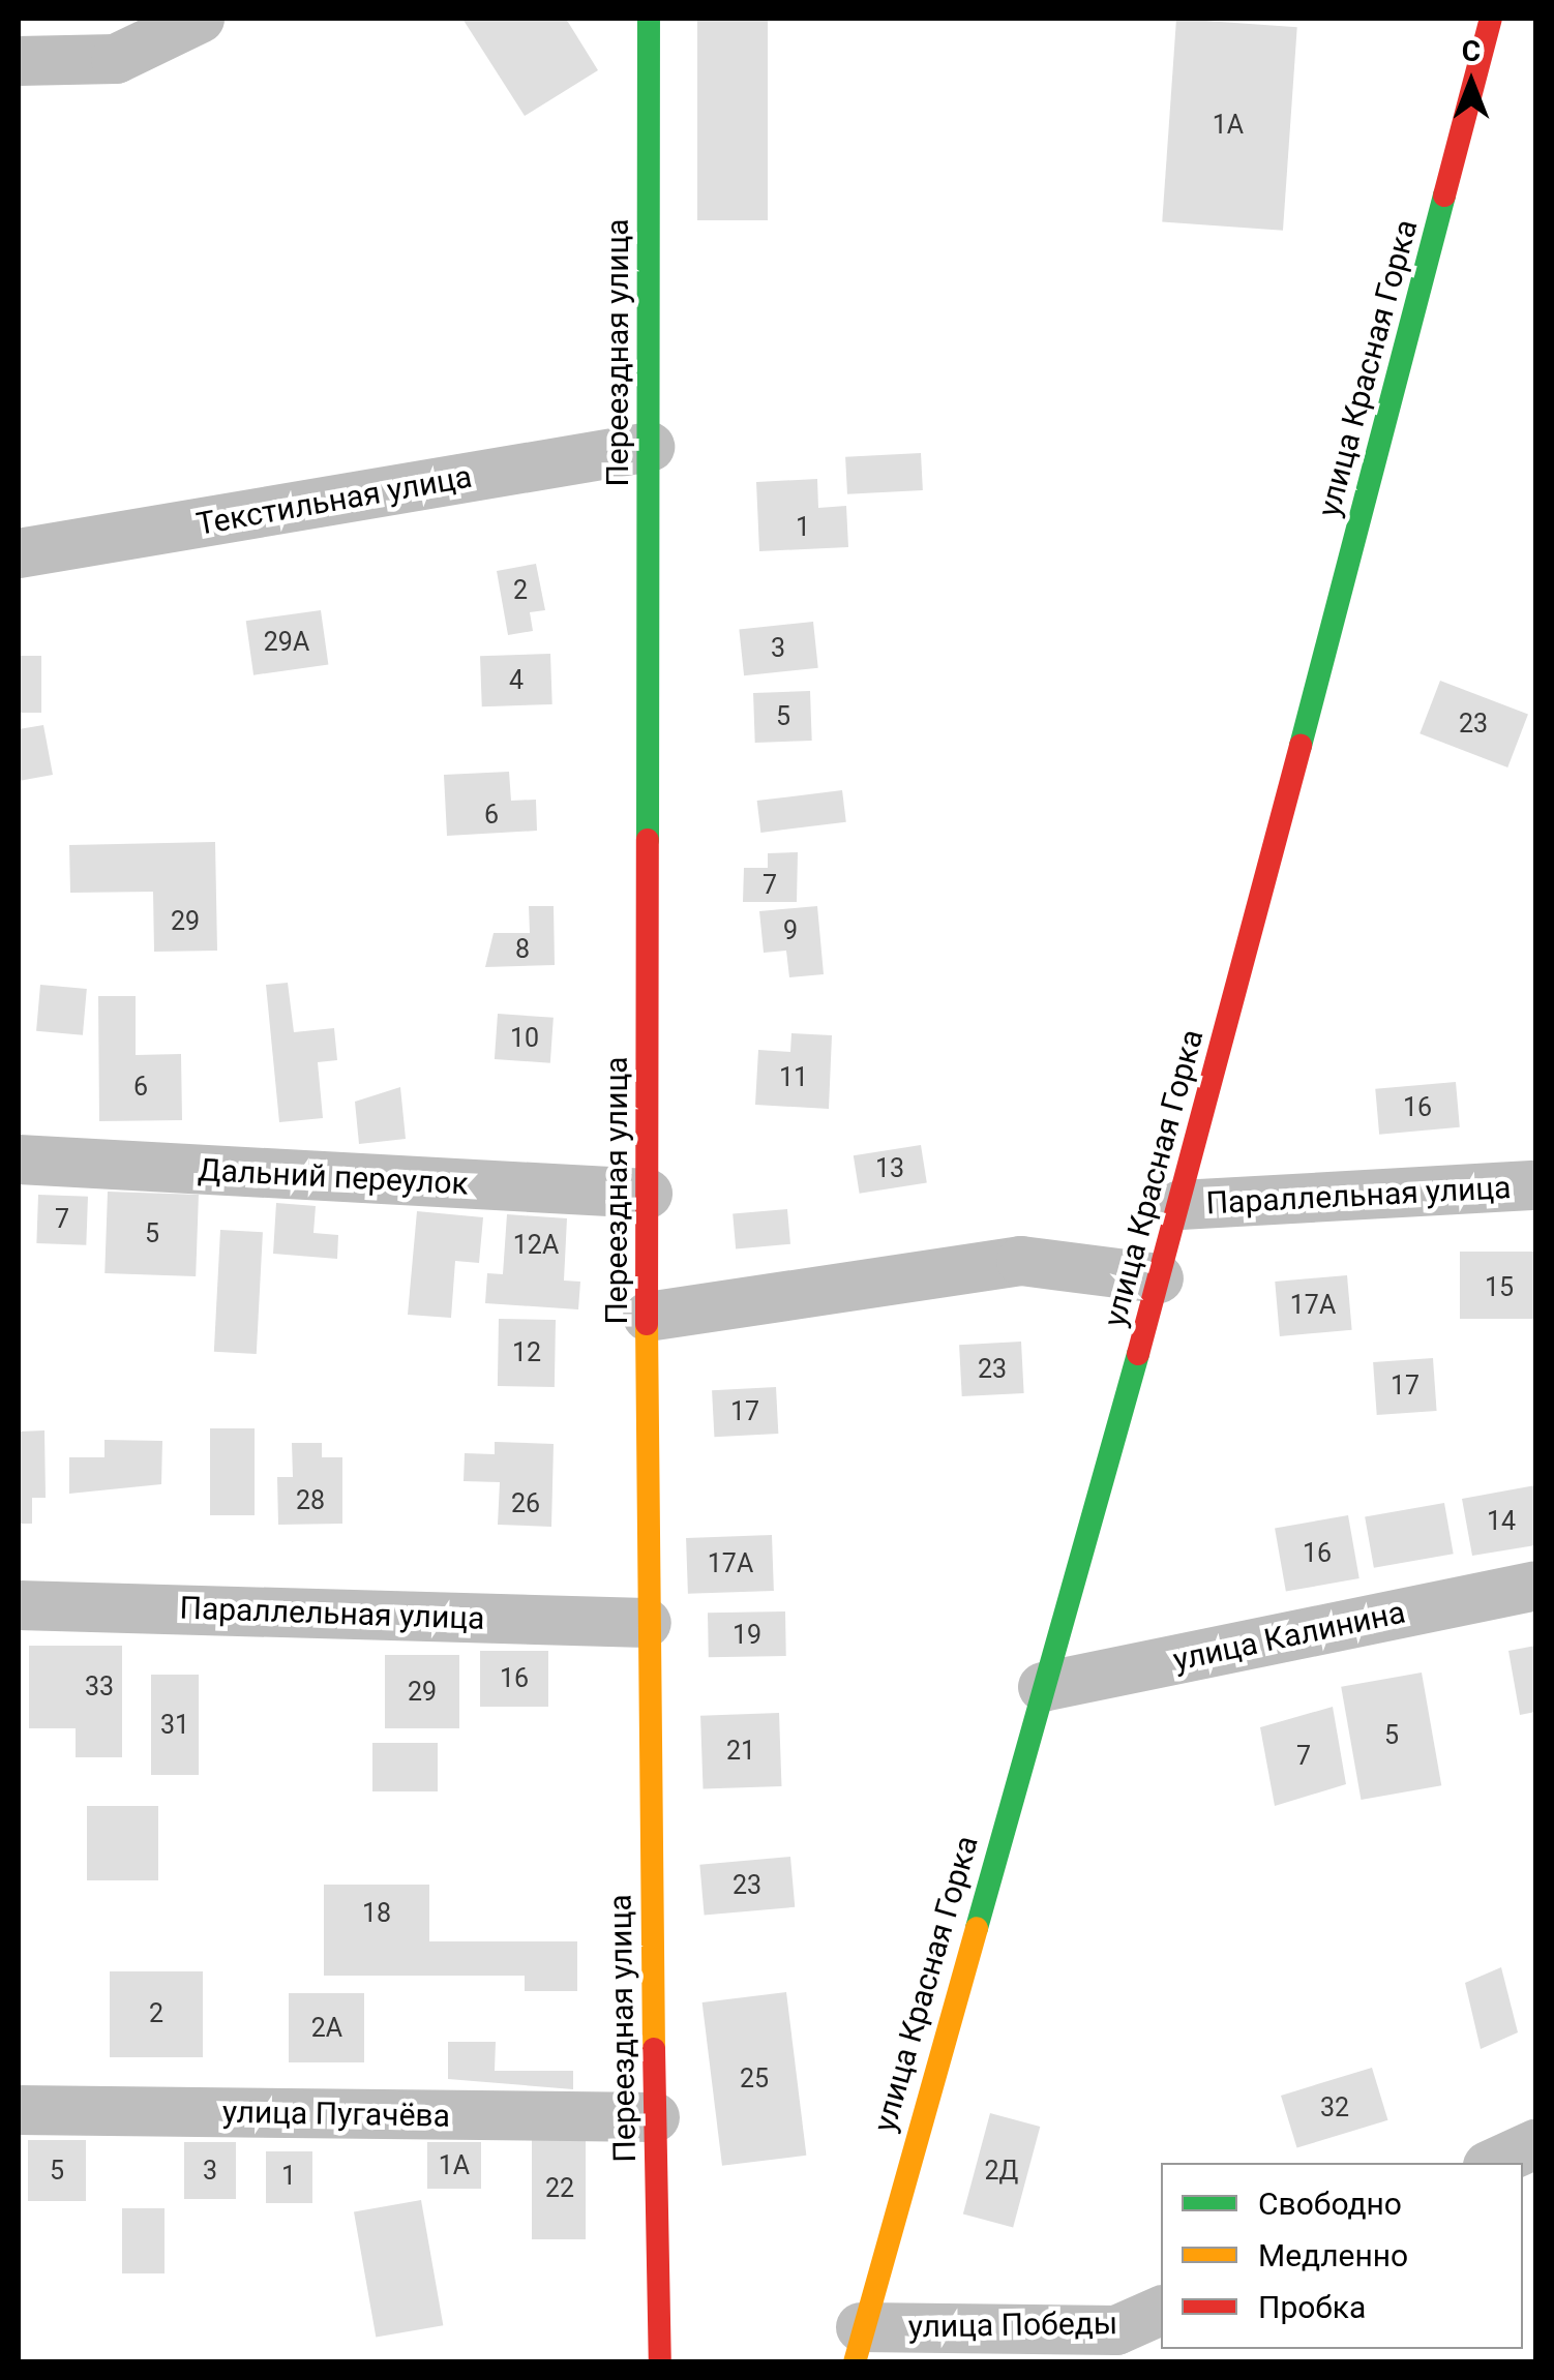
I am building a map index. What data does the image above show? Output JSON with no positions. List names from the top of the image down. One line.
{"streets":{"street":["Переездная улица","улица Красная Горка","Текстильная улица","Дальний переулок","Параллельная улица","улица Калинина","улица Пугачёва","улица Победы"]},"crossings":[["Переездная улица","Текстильная улица"],["Переездная улица","Дальний переулок"],["Переездная улица","Параллельная улица"],["Переездная улица","улица Пугачёва"],["улица Красная Горка","Параллельная улица"],["улица Красная Горка","улица Калинина"],["улица Красная Горка","улица Победы"]],"house_numbers":["1А","1","2","29А","3","4","5","23","6","7","29","9","8","10","11","6","16","13","7","5","12А","15","17А","12","23","17","17","28","26","14","16","17А","19","16","33","29","31","5","21","7","23","18","2","2А","25","32","1А","5","3","2Д","1","22"],"legend":["Свободно","Медленно","Пробка"],"north":"top"}
